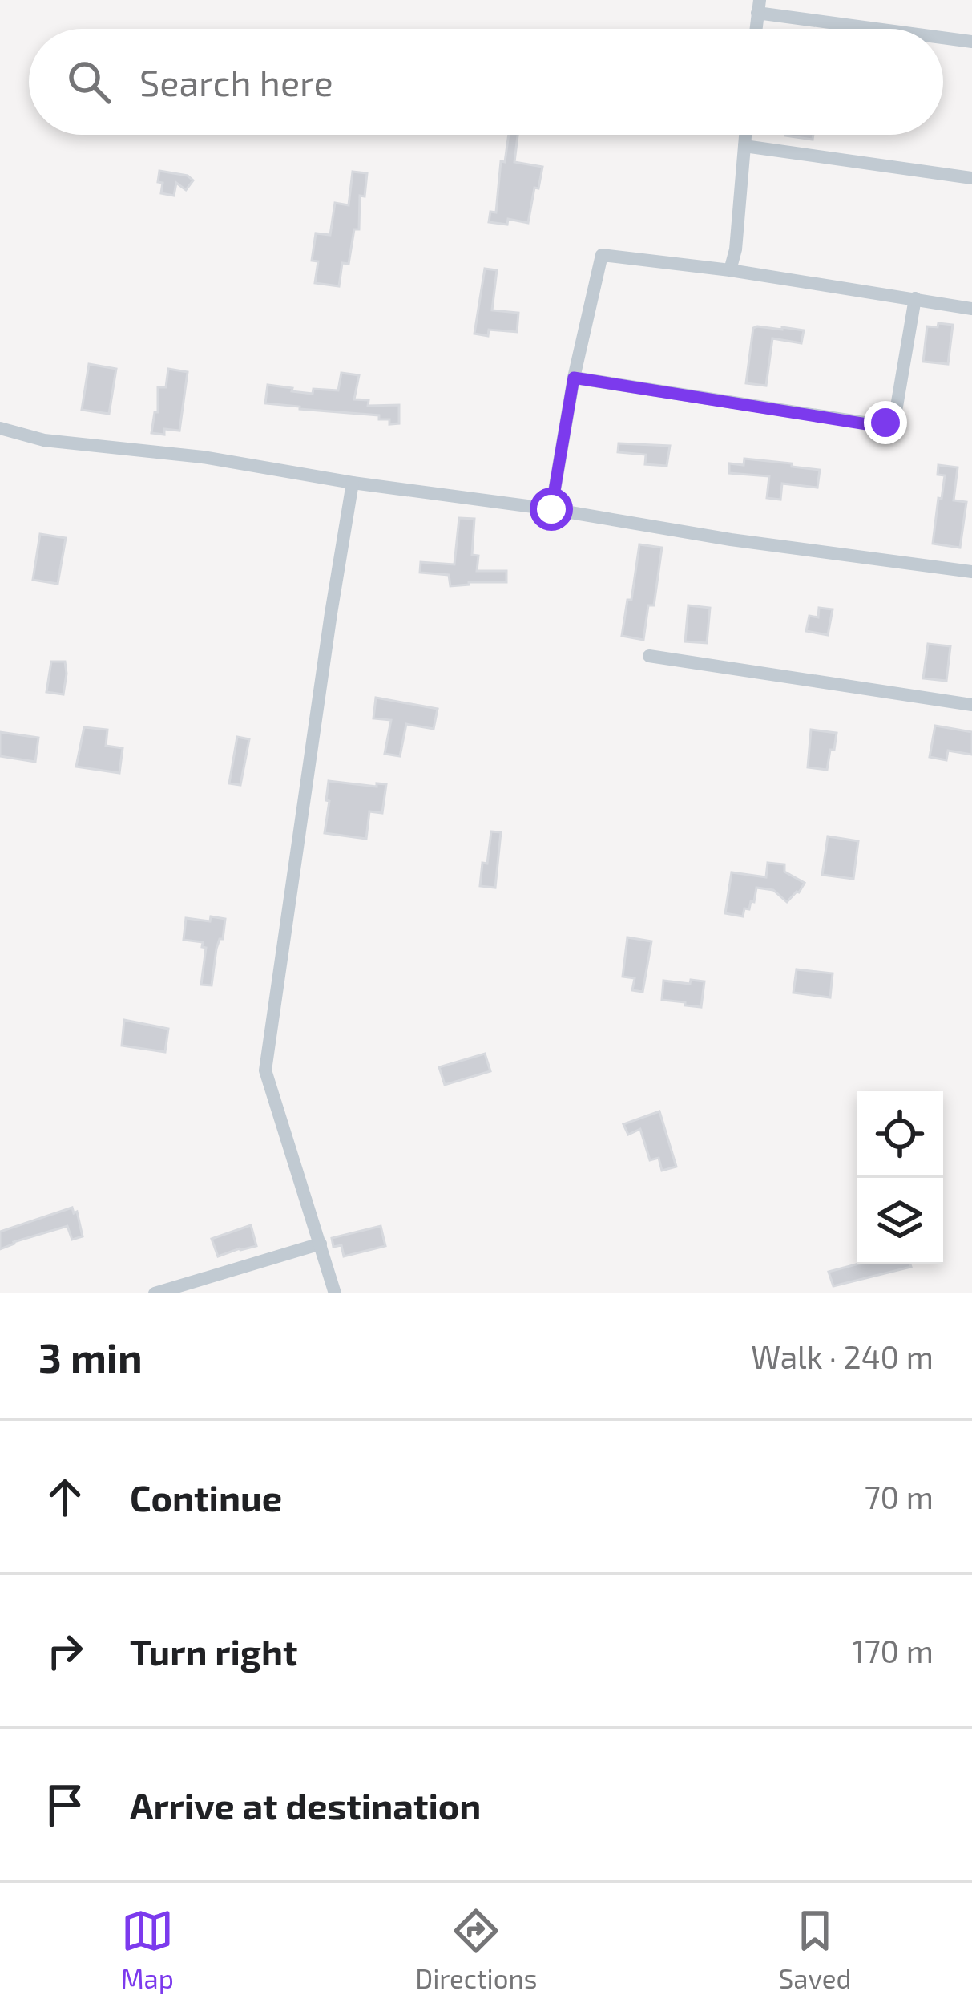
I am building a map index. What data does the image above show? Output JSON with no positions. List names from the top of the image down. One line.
{"page":{"search":"Search here","heading":["3 min","Walk · 240 m"],"list":[["Continue","70 m"],["Turn right","170 m"],"Arrive at destination"],"nav":["Map","Directions","Saved"]}}
